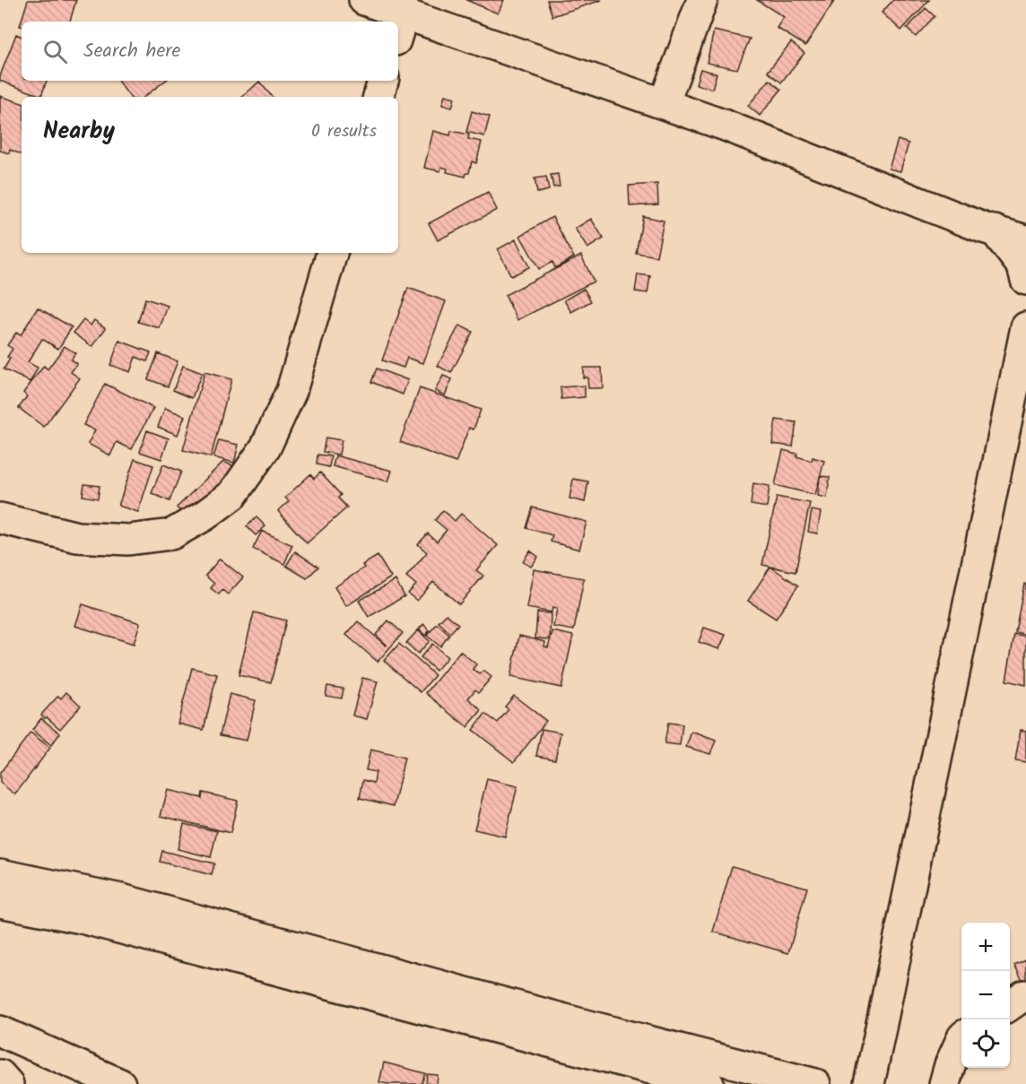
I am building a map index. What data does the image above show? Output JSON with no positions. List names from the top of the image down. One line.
{"page":{"search":"Search here","heading":["Nearby","0 results"],"map_buttons":["+","−"]}}
